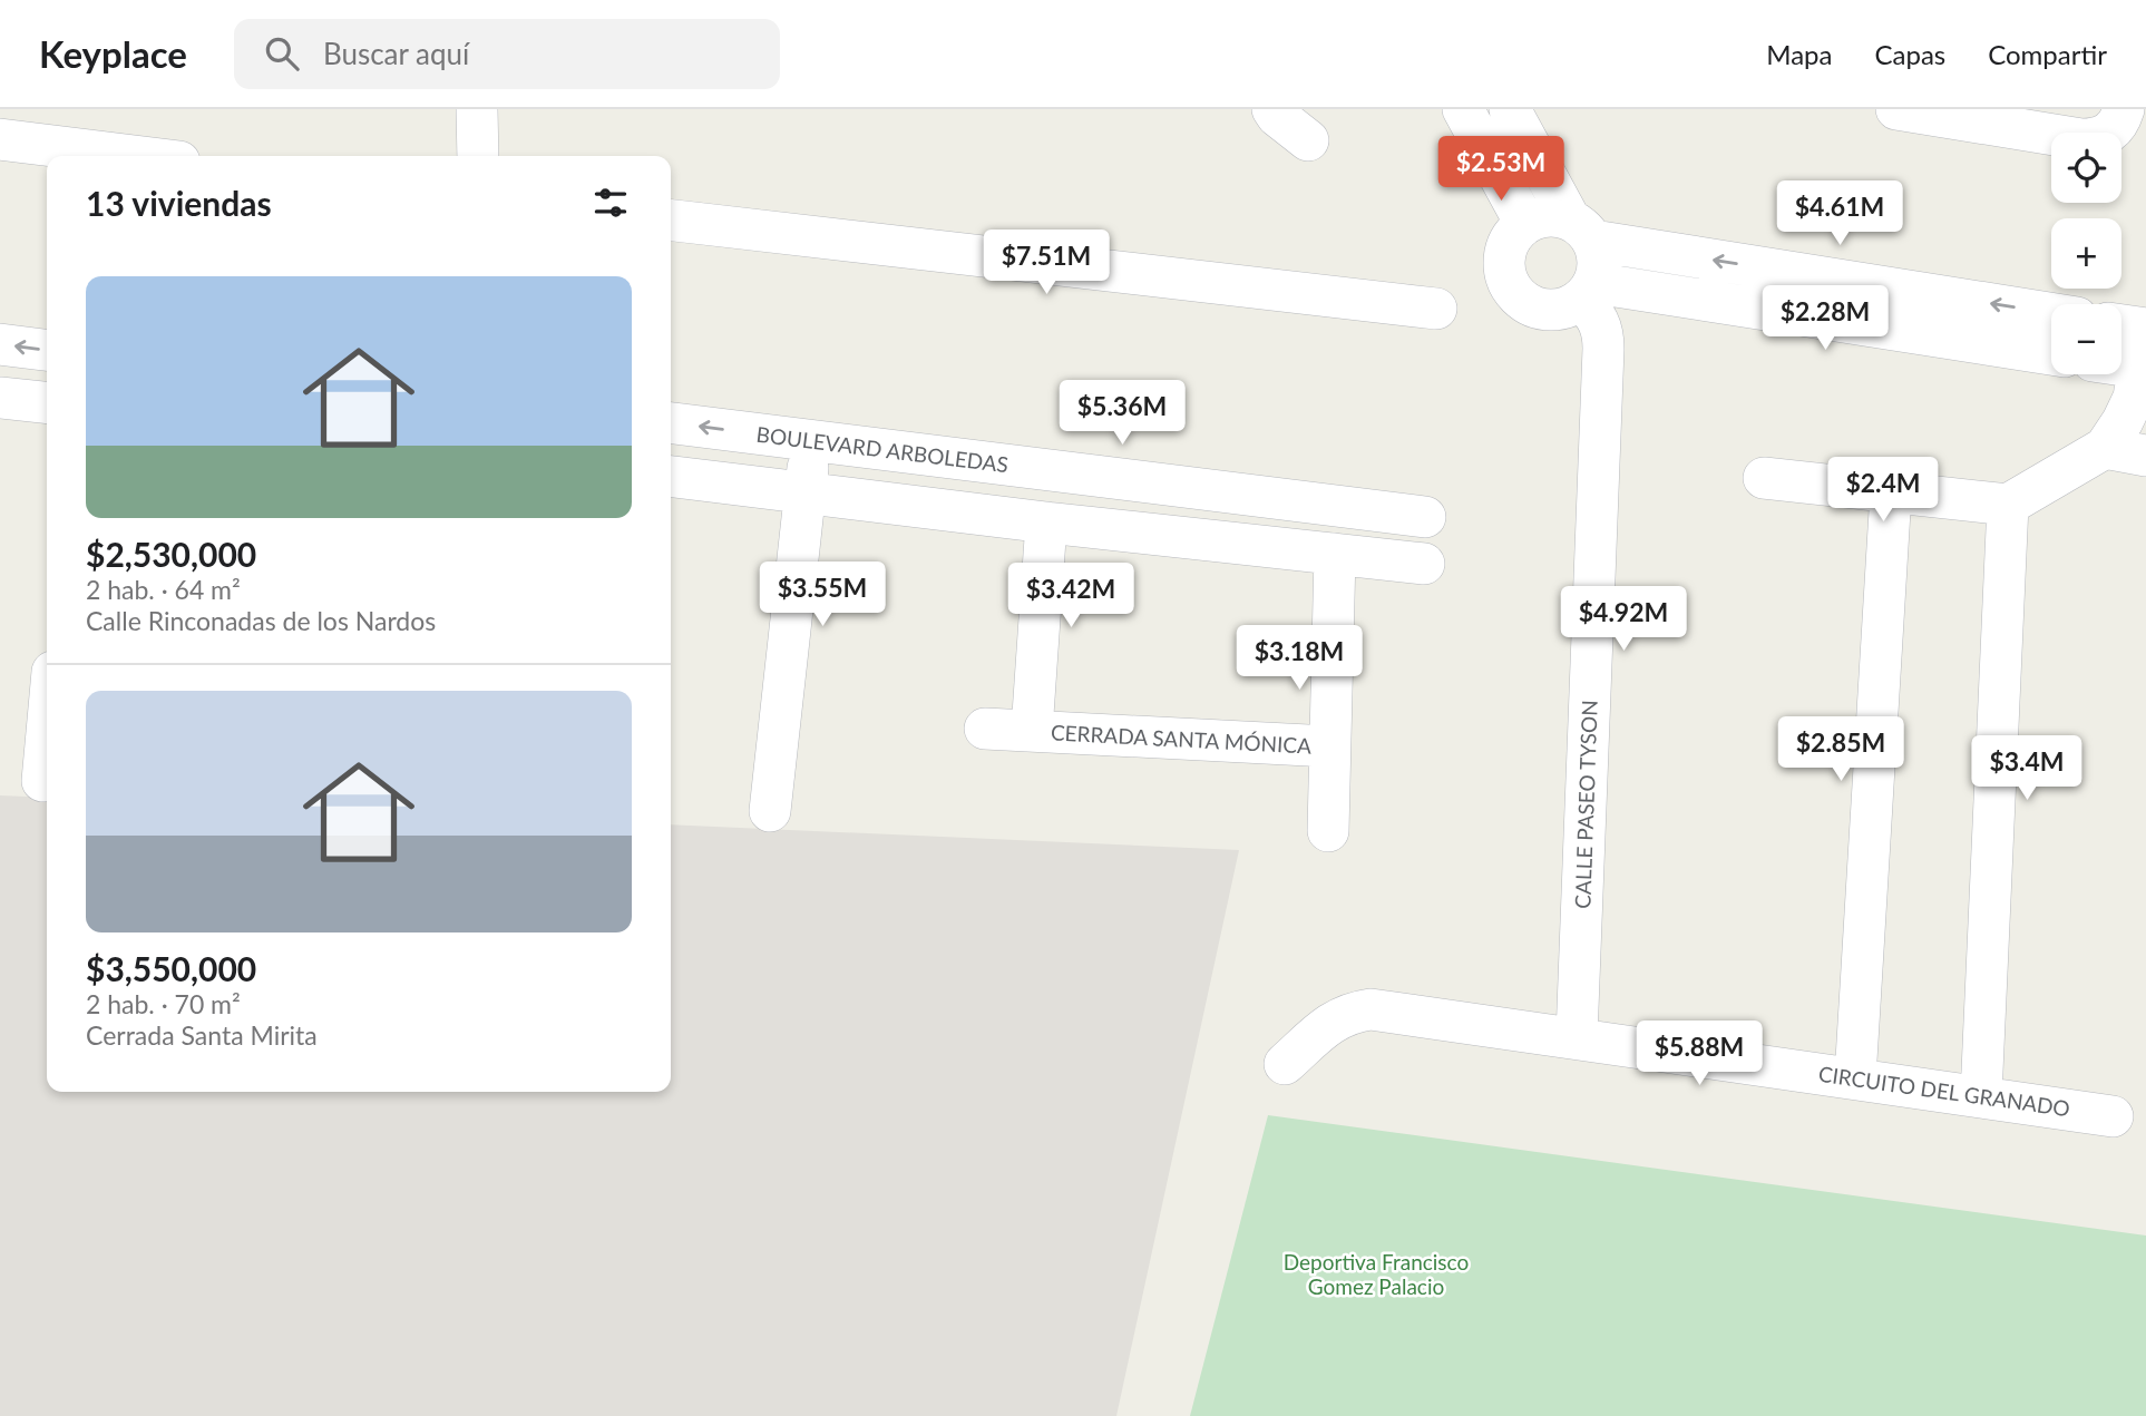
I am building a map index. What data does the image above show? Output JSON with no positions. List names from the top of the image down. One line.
{"streets":{"street":["BOULEVARD ARBOLEDAS","CERRADA SANTA MÓNICA","CALLE PASEO TYSON","CIRCUITO DEL GRANADO"]},"crossings":[["CALLE PASEO TYSON","CIRCUITO DEL GRANADO"]],"parks":["Deportiva Francisco Gomez Palacio"],"page":{"header":"Keyplace","search":"Buscar aquí","nav":["Mapa","Capas","Compartir"],"map_buttons":["+","−"],"price":["$2.53M","$4.61M","$7.51M","$2.28M","$5.36M","$2.4M","$3.55M","$3.42M","$4.92M","$3.18M","$2.85M","$3.4M","$5.88M"],"heading":"13 viviendas","list":[{"name":"$2,530,000","note":"2 hab. · 64 m² · Calle Rinconadas de los Nardos"},{"name":"$3,550,000","note":"2 hab. · 70 m² · Cerrada Santa Mirita"}]}}
